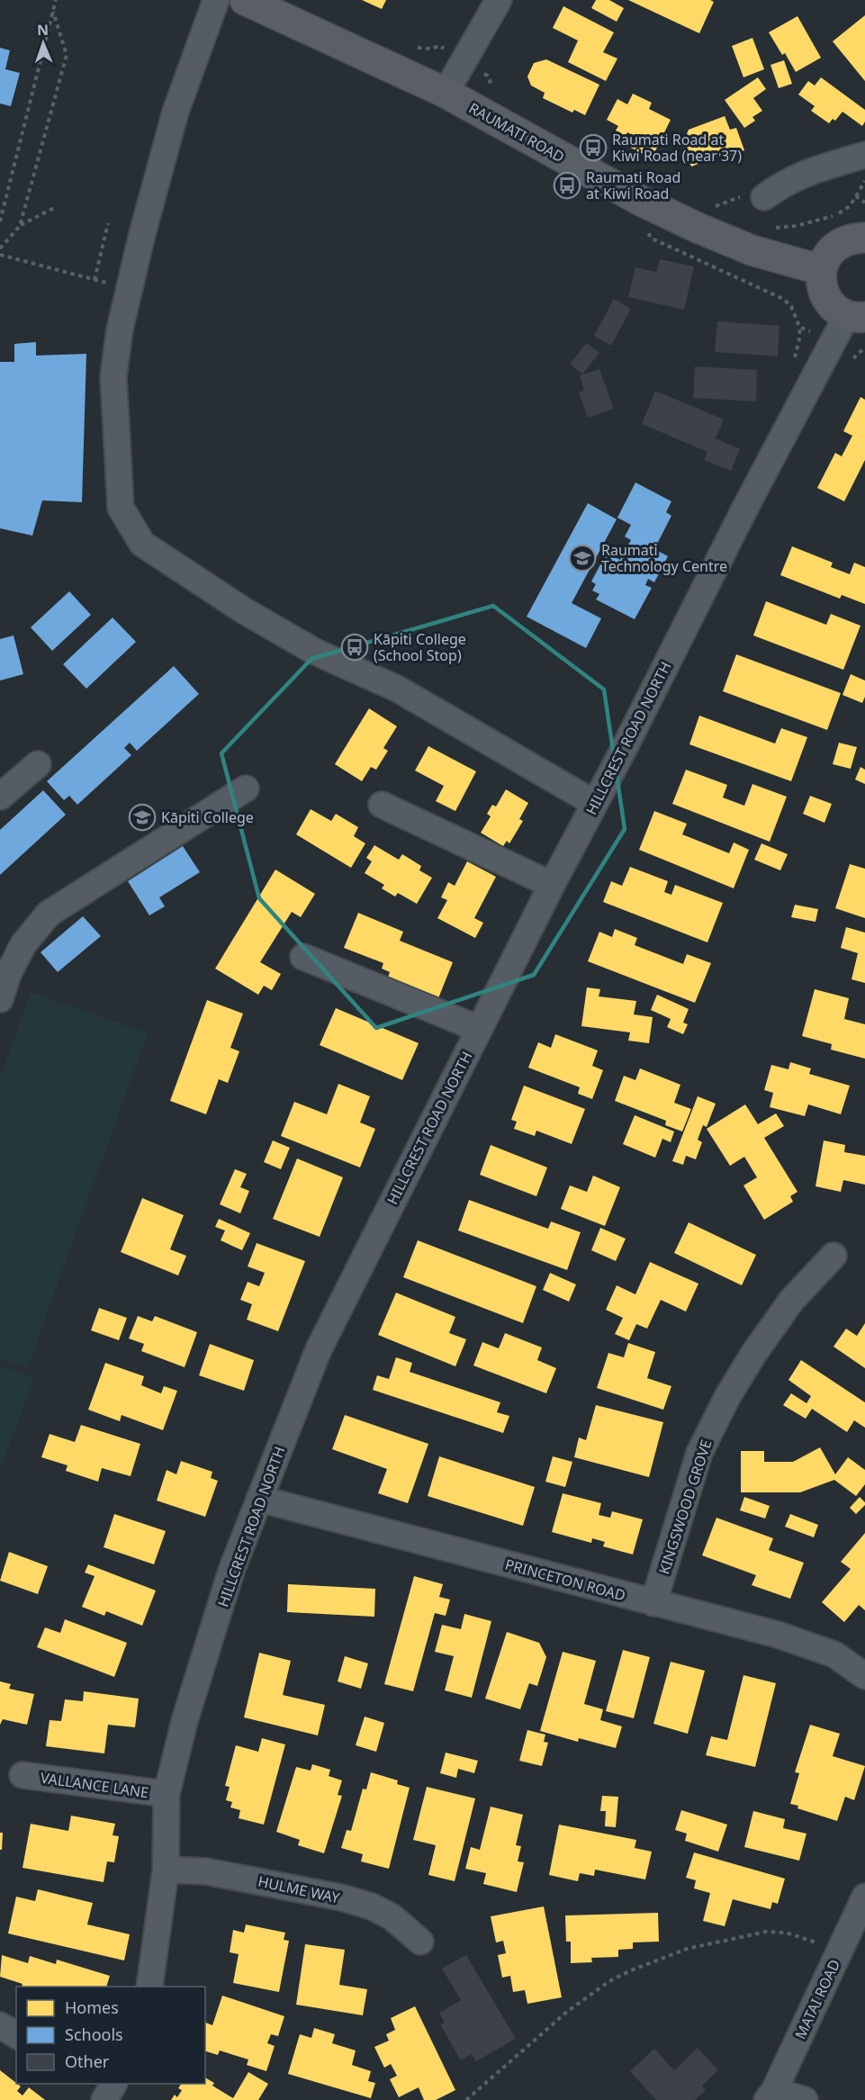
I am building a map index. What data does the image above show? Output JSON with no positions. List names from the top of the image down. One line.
{"streets":{"main road":["RAUMATI ROAD"],"street":["HILLCREST ROAD NORTH","KINGSWOOD GROVE","PRINCETON ROAD","VALLANCE LANE","HULME WAY","MATAI ROAD"]},"crossings":[["HILLCREST ROAD NORTH","PRINCETON ROAD"],["HILLCREST ROAD NORTH","VALLANCE LANE"],["HILLCREST ROAD NORTH","HULME WAY"],["KINGSWOOD GROVE","PRINCETON ROAD"]],"places":{"bus stop":["Raumati Road at Kiwi Road (near 37)","Raumati Road at Kiwi Road","Kāpiti College (School Stop)"],"school or university":["Raumati Technology Centre","Kāpiti College"]},"legend":["Homes","Schools","Other"],"north":"top"}
